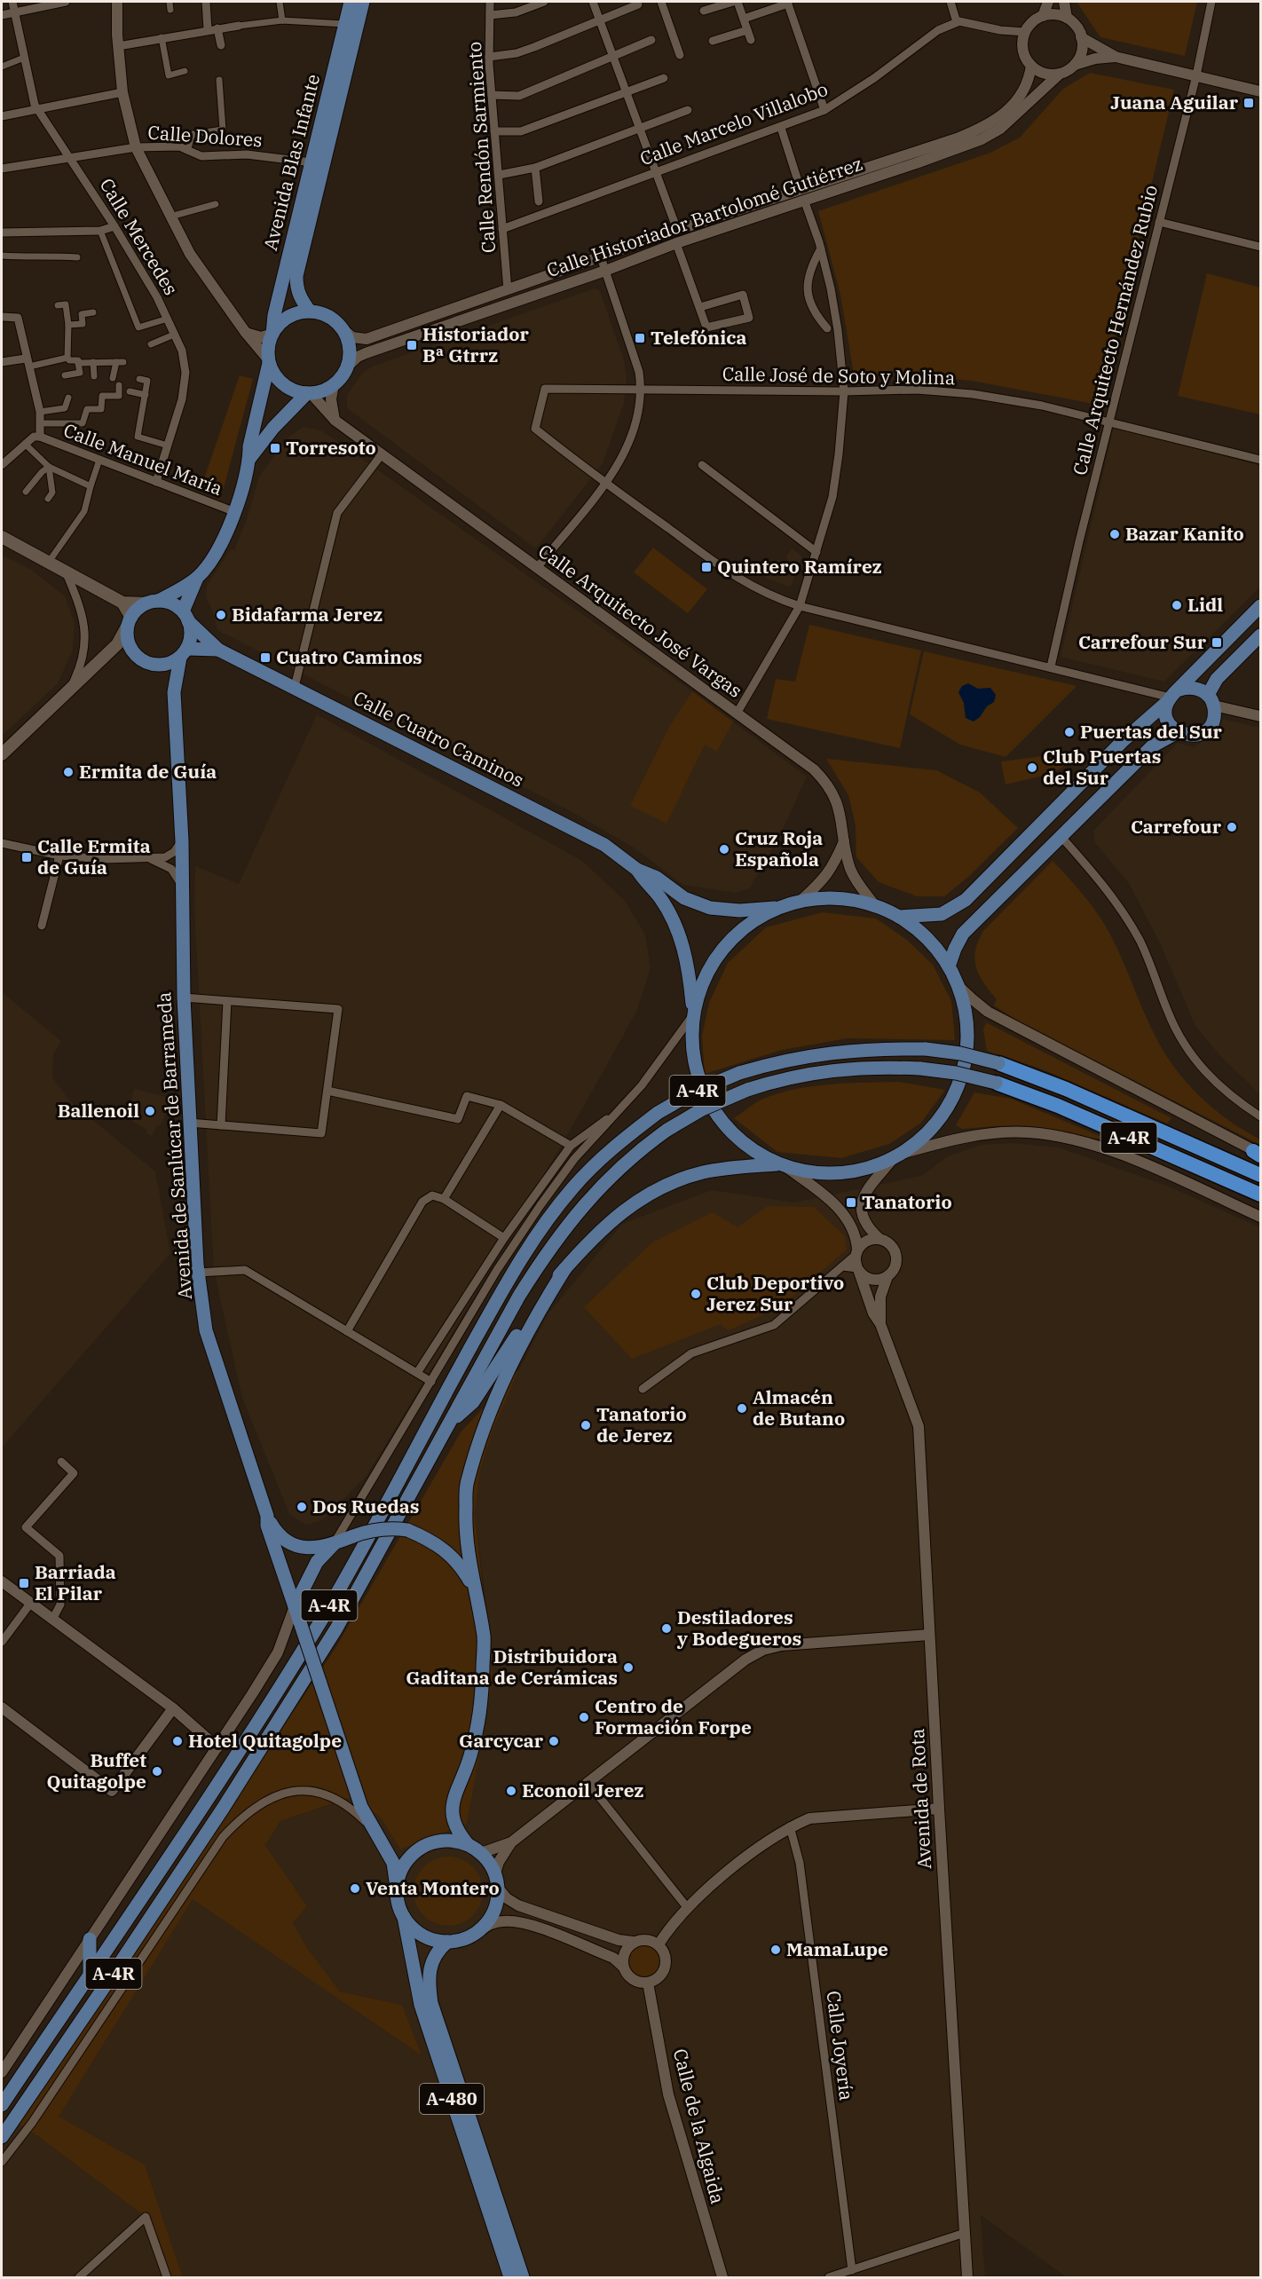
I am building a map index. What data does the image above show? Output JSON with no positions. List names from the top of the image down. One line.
{"streets":{"highway":["A-4R"],"main road":["Avenida Blas Infante","Calle Cuatro Caminos","Avenida de Sanlúcar de Barrameda","A-480"],"street":["Calle Marcelo Villalobo","Calle Dolores","Calle Rendón Sarmiento","Calle Historiador Bartolomé Gutiérrez","Calle Mercedes","Calle Arquitecto Hernández Rubio","Calle José de Soto y Molina","Calle Manuel María","Calle Arquitecto José Vargas","Avenida de Rota","Calle Joyería","Calle de la Algaida"]},"crossings":[["Calle Marcelo Villalobo","Calle Rendón Sarmiento"],["Calle Dolores","Avenida Blas Infante"],["Calle Dolores","Calle Mercedes"],["Calle Rendón Sarmiento","Calle Historiador Bartolomé Gutiérrez"],["Avenida Blas Infante","Calle Historiador Bartolomé Gutiérrez"],["Avenida Blas Infante","Calle Arquitecto José Vargas"],["Calle Historiador Bartolomé Gutiérrez","Calle Arquitecto José Vargas"],["Calle Mercedes","Calle Manuel María"],["Calle Arquitecto Hernández Rubio","Calle José de Soto y Molina"],["Calle Cuatro Caminos","Avenida de Sanlúcar de Barrameda"],["Avenida de Sanlúcar de Barrameda","A-480"]],"places":{"transit":["Juana Aguilar","Telefónica","Historiador Bª Gtrrz","Torresoto","Quintero Ramírez","Carrefour Sur","Cuatro Caminos","Calle Ermita de Guía","Tanatorio","Barriada El Pilar"],"other":["Bazar Kanito","Lidl","Bidafarma Jerez","Puertas del Sur","Club Puertas del Sur","Ermita de Guía","Carrefour","Cruz Roja Española","Ballenoil","Club Deportivo Jerez Sur","Almacén de Butano","Tanatorio de Jerez","Dos Ruedas","Destiladores y Bodegueros","Distribuidora Gaditana de Cerámicas","Centro de Formación Forpe","Hotel Quitagolpe","Garcycar","Buffet Quitagolpe","Econoil Jerez","Venta Montero","MamaLupe"]}}
